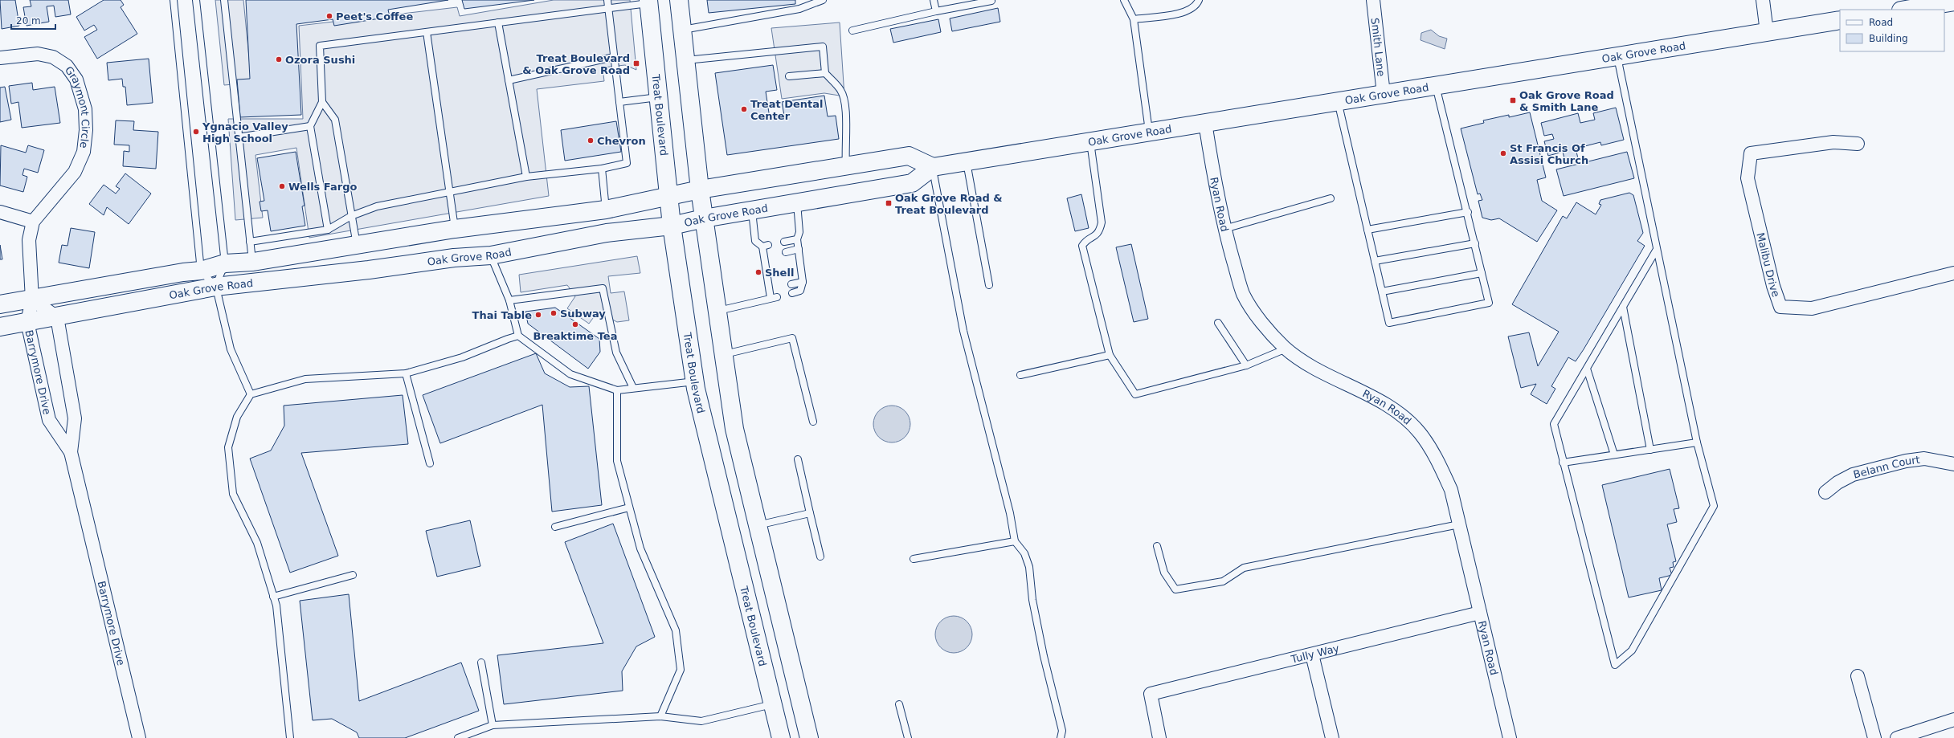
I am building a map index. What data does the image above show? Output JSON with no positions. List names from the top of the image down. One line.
{"streets":{"main road":["Oak Grove Road","Treat Boulevard"],"street":["Smith Lane","Graymont Circle","Ryan Road","Malibu Drive","Barrymore Drive","Belann Court","Tully Way"]},"crossings":[["Smith Lane","Oak Grove Road"],["Oak Grove Road","Graymont Circle"],["Oak Grove Road","Treat Boulevard"],["Oak Grove Road","Ryan Road"],["Oak Grove Road","Barrymore Drive"],["Graymont Circle","Barrymore Drive"],["Ryan Road","Tully Way"]],"places":{"other":["Peet's Coffee","Ozora Sushi","Treat Dental Center","Ygnacio Valley High School","Chevron","St Francis Of Assisi Church","Wells Fargo","Shell","Subway","Thai Table","Breaktime Tea"],"transit":["Treat Boulevard & Oak Grove Road","Oak Grove Road & Smith Lane","Oak Grove Road & Treat Boulevard"]},"legend":["Road","Building"],"scale_bar":"20 m"}
